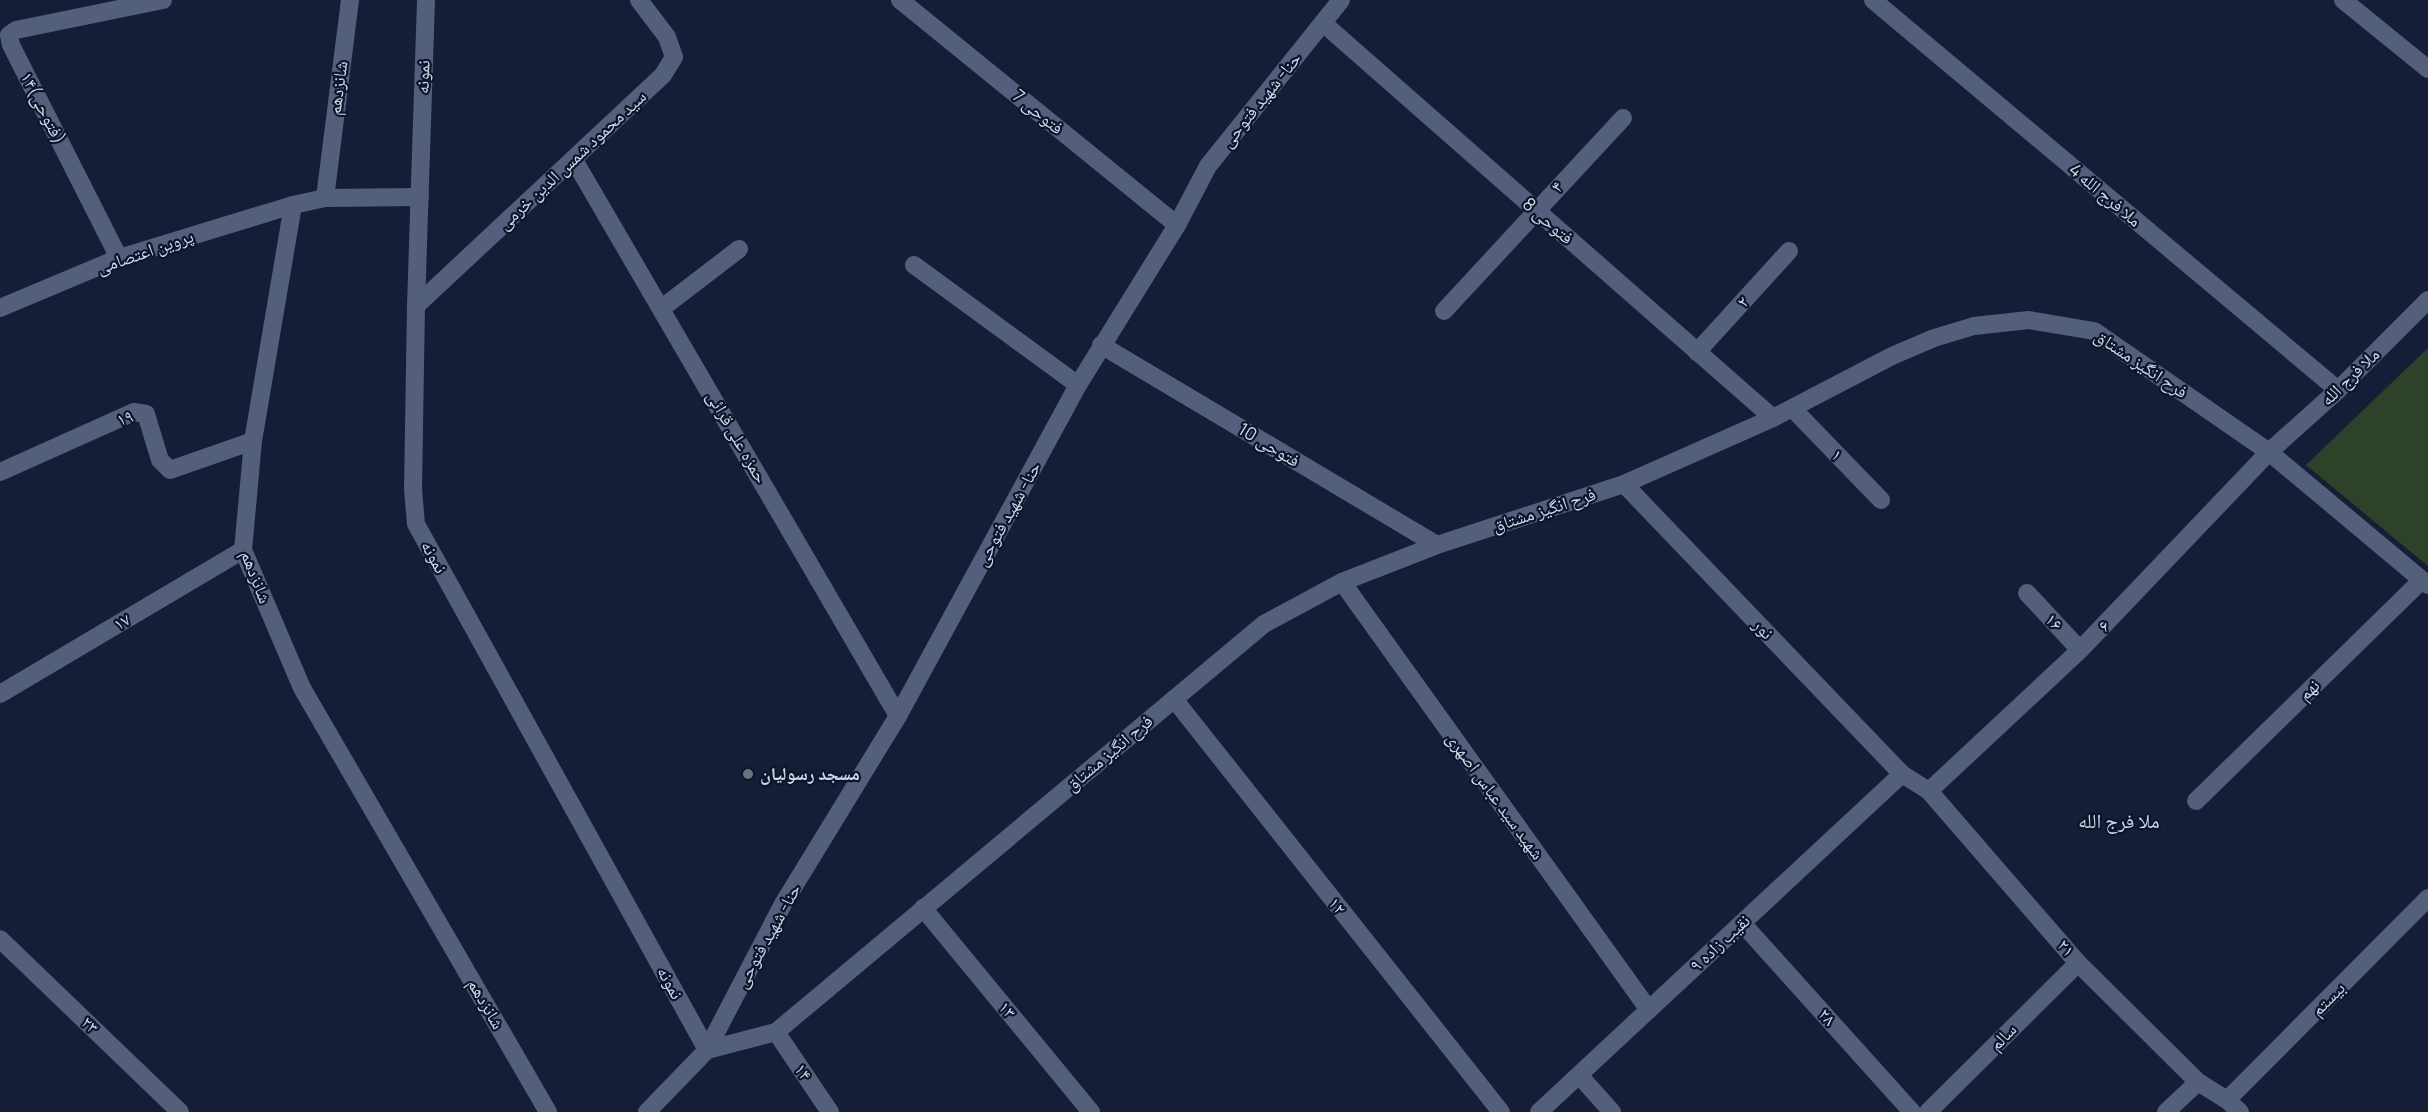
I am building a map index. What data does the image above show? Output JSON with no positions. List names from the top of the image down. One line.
{"streets":{"street":["نمونه","شانزدهم","حنا- شهید فتوحی","۱۴(فتوحی)","فتوحی 7","سید محمود شمس الدین خرمی","۴","4 ملا فرج الله","فتوحی 8","پروین اعتصامی","۲","فرح انگیز مشتاق","ملا فرج الله","۱۹","حمزه علی قرائی","فتوحی 10","۱","۱۷","۱۶","۶","نور","نهم","شهید سید عباس اصهری","۱۲","نقیب زاده ۹","۲۱","بیستم","۱۳","۲۸","۲۳","سالم","۱۴"]},"crossings":[["نمونه","حنا- شهید فتوحی"],["نمونه","سید محمود شمس الدین خرمی"],["نمونه","فرح انگیز مشتاق"],["شانزدهم","پروین اعتصامی"],["شانزدهم","۱۹"],["شانزدهم","۱۷"],["حنا- شهید فتوحی","فتوحی 7"],["حنا- شهید فتوحی","فتوحی 8"],["حنا- شهید فتوحی","فرح انگیز مشتاق"],["حنا- شهید فتوحی","حمزه علی قرائی"],["حنا- شهید فتوحی","فتوحی 10"],["۱۴(فتوحی)","پروین اعتصامی"],["سید محمود شمس الدین خرمی","حمزه علی قرائی"],["۴","فتوحی 8"],["4 ملا فرج الله","ملا فرج الله"],["فتوحی 8","۲"],["فتوحی 8","فرح انگیز مشتاق"],["فرح انگیز مشتاق","ملا فرج الله"],["فرح انگیز مشتاق","فتوحی 10"],["فرح انگیز مشتاق","۱"],["فرح انگیز مشتاق","۶"],["فرح انگیز مشتاق","نور"],["فرح انگیز مشتاق","نهم"],["فرح انگیز مشتاق","شهید سید عباس اصهری"],["فرح انگیز مشتاق","۱۲"],["فرح انگیز مشتاق","۱۳"],["فرح انگیز مشتاق","۱۴"],["ملا فرج الله","۶"],["۱۶","۶"],["۶","۲۱"],["نور","نقیب زاده ۹"],["نور","۲۱"],["شهید سید عباس اصهری","نقیب زاده ۹"],["نقیب زاده ۹","۲۱"],["نقیب زاده ۹","۲۸"],["۲۱","بیستم"],["۲۱","سالم"]],"districts":["ملا فرج الله"],"places":["مسجد رسولیان"]}
